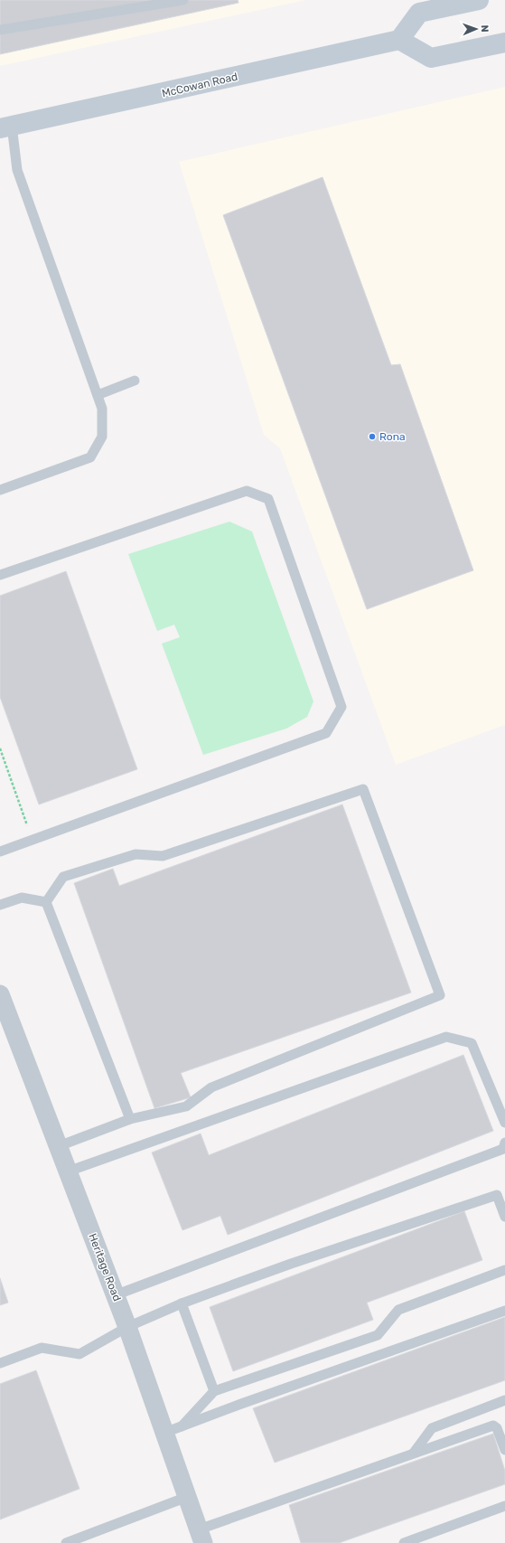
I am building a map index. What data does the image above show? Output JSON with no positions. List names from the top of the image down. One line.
{"streets":{"main road":["McCowan Road"],"street":["Heritage Road"]},"places":["Rona"],"north":"right"}
